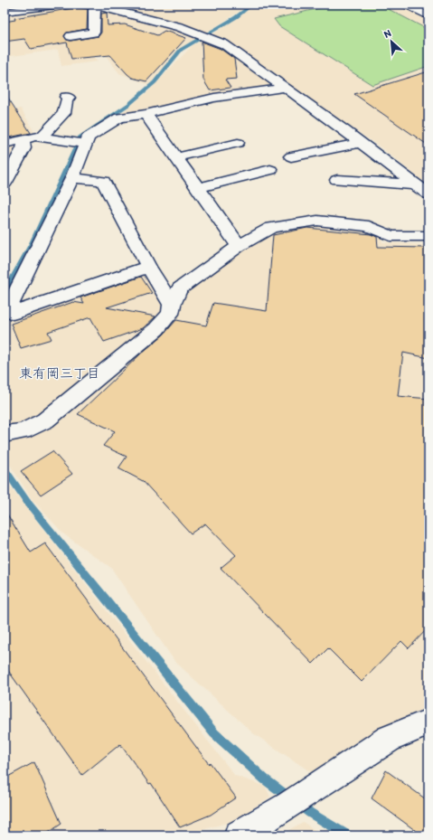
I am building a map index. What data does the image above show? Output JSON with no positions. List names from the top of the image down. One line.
{"districts":["東有岡三丁目"],"north":"top left"}
